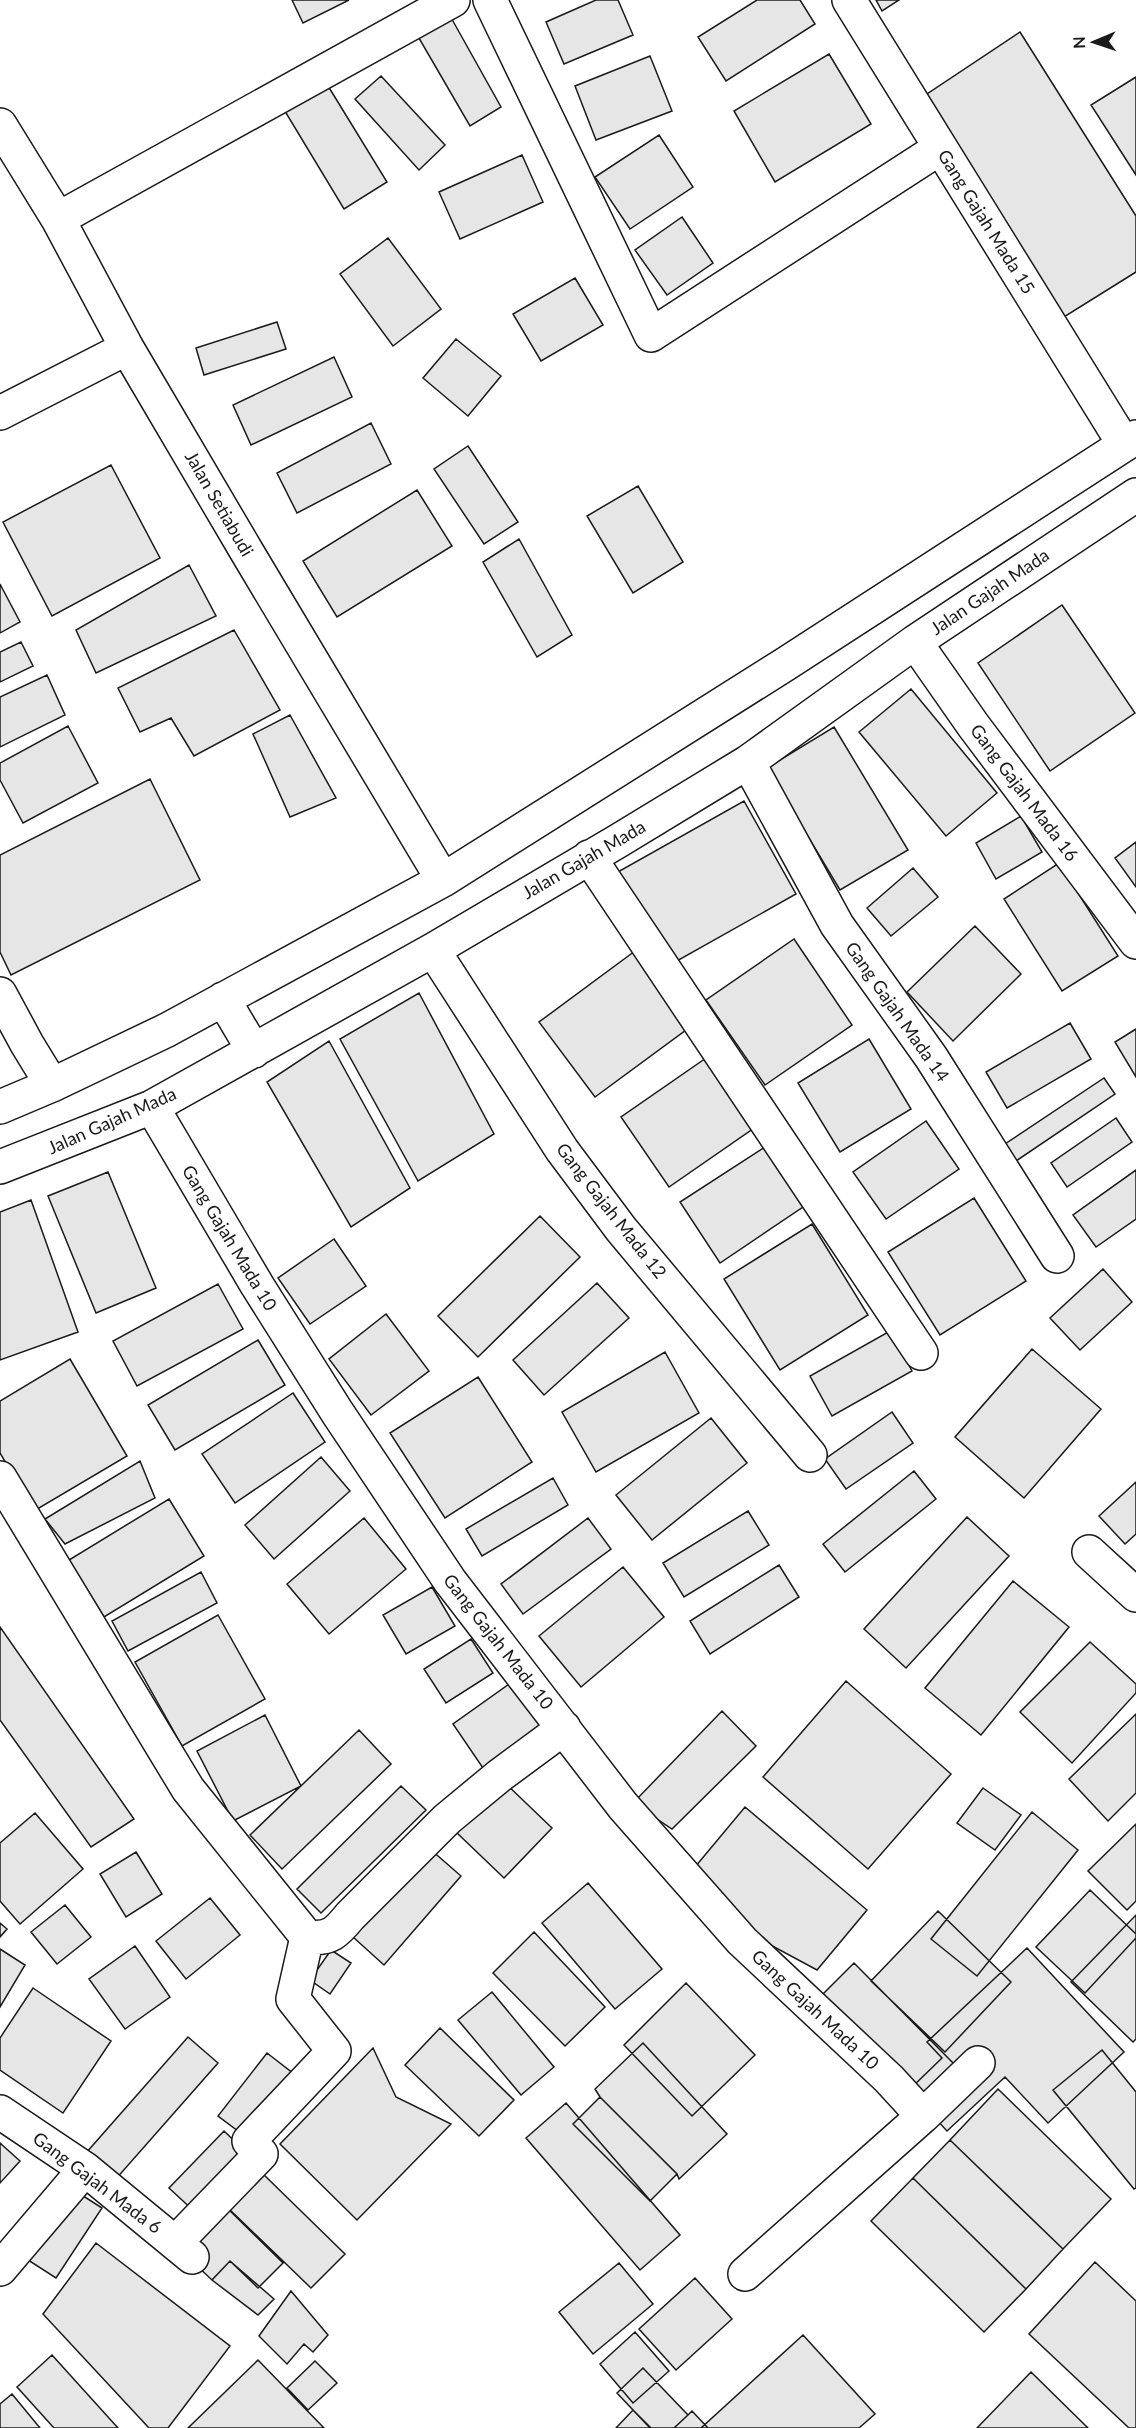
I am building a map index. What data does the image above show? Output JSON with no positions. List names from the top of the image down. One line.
{"streets":{"street":["Gang Gajah Mada 15","Jalan Setiabudi","Jalan Gajah Mada","Gang Gajah Mada 16","Gang Gajah Mada 14","Gang Gajah Mada 12","Gang Gajah Mada 10","Gang Gajah Mada 6"]},"crossings":[["Jalan Gajah Mada","Gang Gajah Mada 16"],["Jalan Gajah Mada","Gang Gajah Mada 14"],["Jalan Gajah Mada","Gang Gajah Mada 12"],["Jalan Gajah Mada","Gang Gajah Mada 10"]],"north":"left"}
